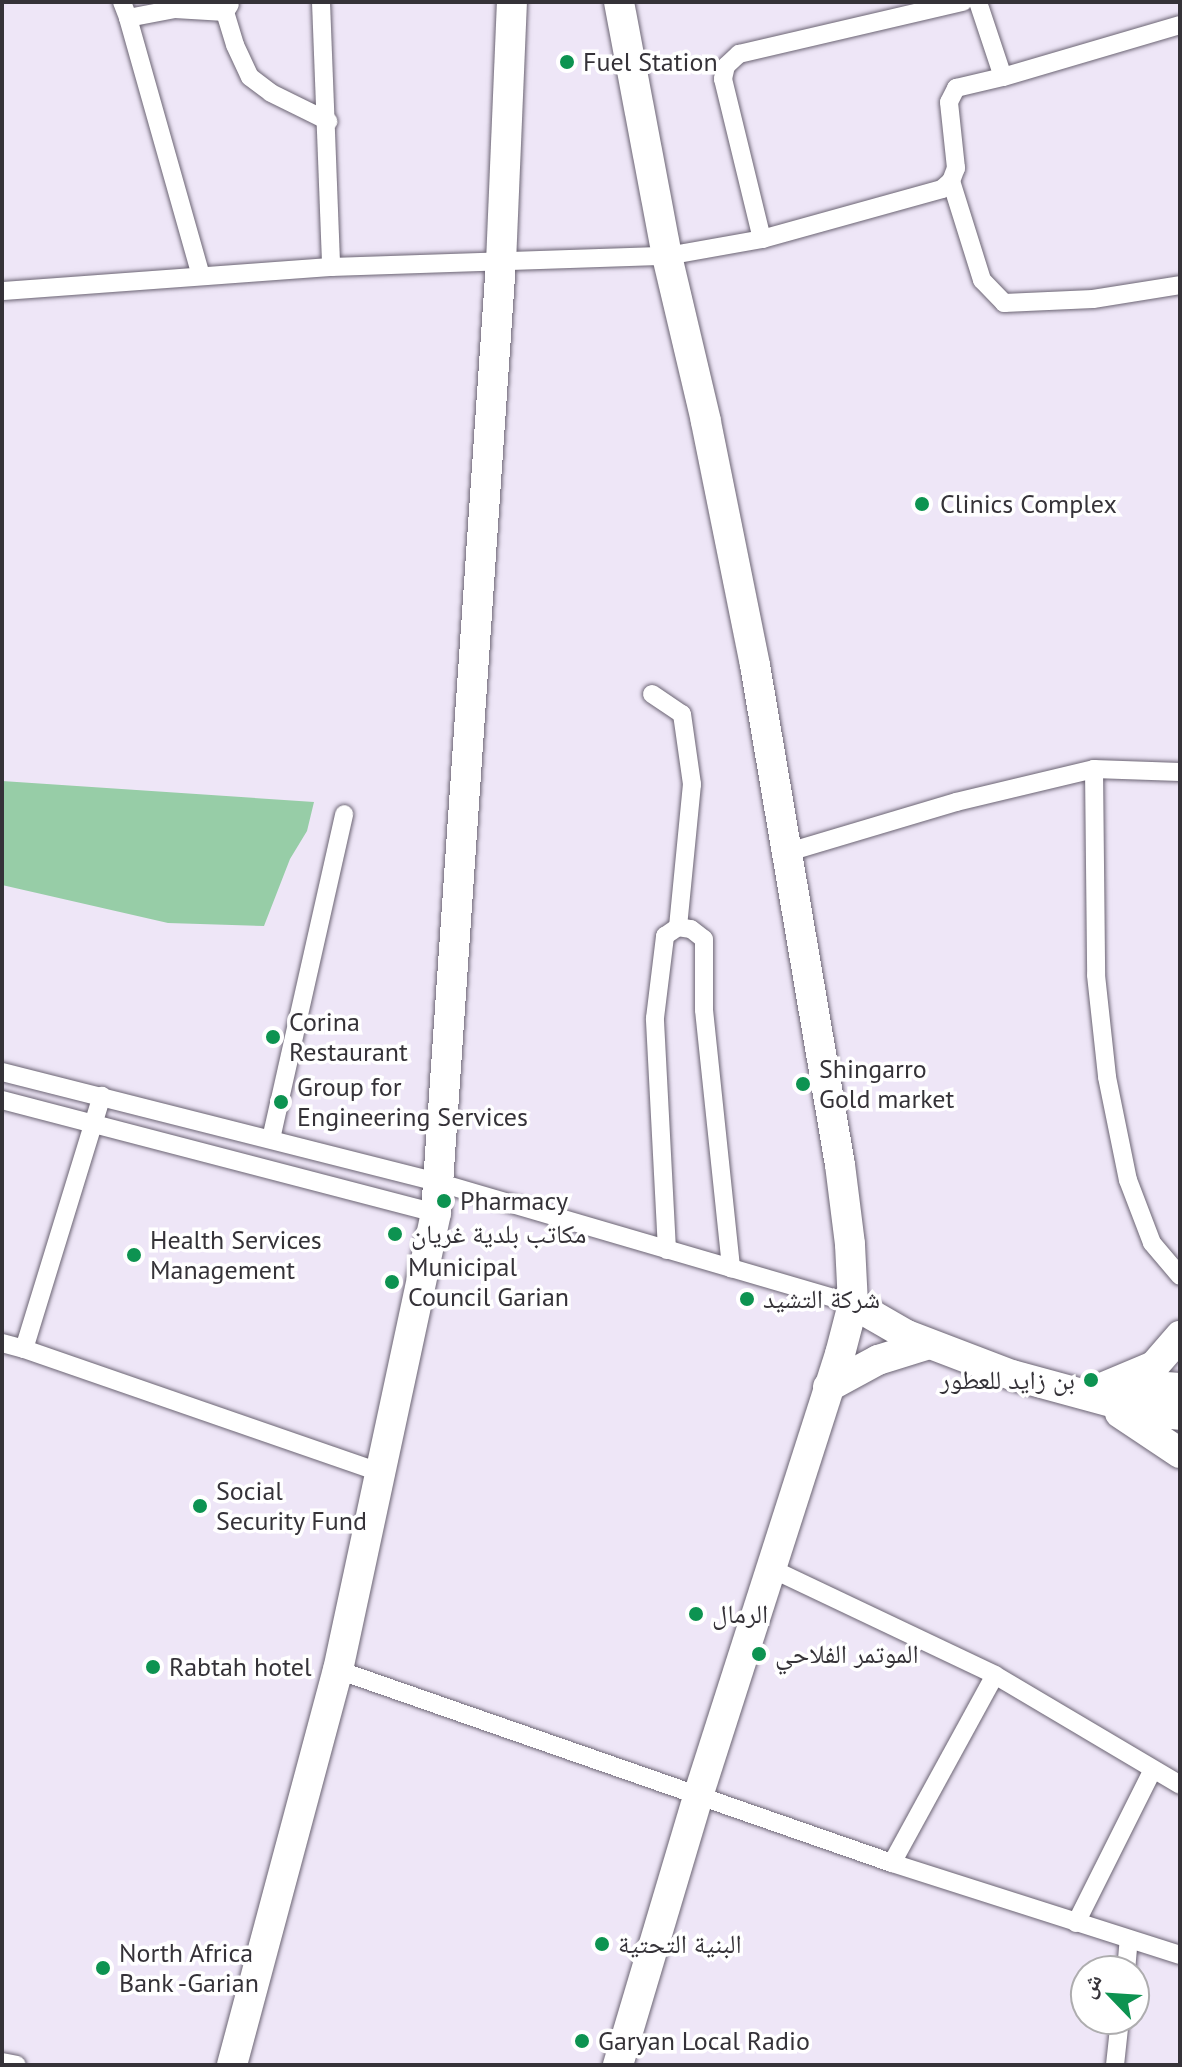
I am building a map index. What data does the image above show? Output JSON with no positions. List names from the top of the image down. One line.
{"places":["Fuel Station","Clinics Complex","Corina Restaurant","Shingarro Gold market","Group for Engineering Services","Pharmacy","مكاتب بلدية غريان","Health Services Management","Municipal Council Garian","شركة التشيد","بن زايد للعطور","Social Security Fund","الرمال","الموتمر الفلاحي","Rabtah hotel","البنية التحتية","North Africa Bank -Garian","Garyan Local Radio"],"north":"top left"}
